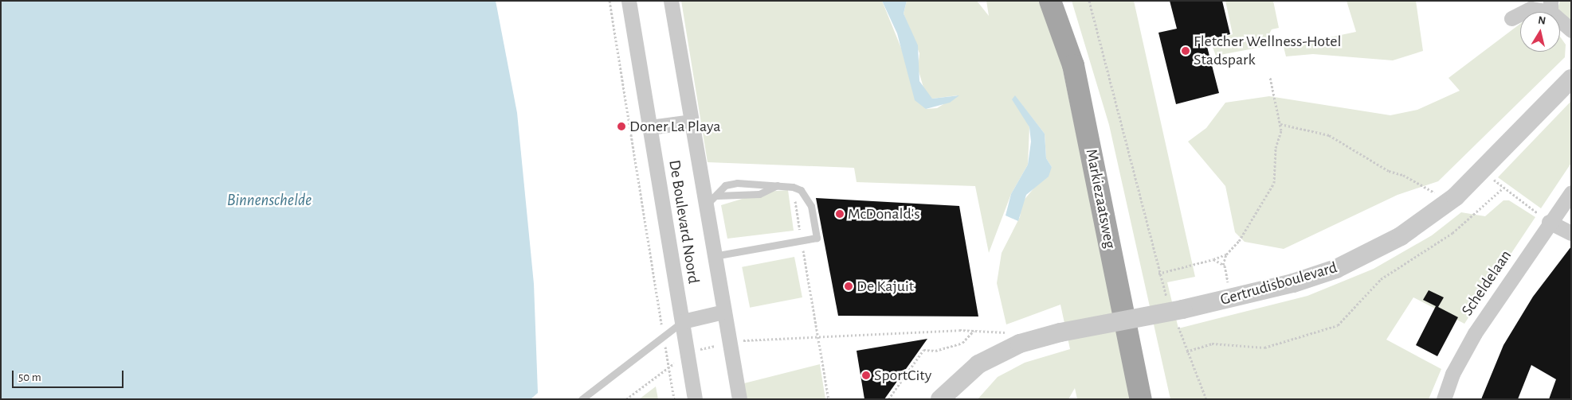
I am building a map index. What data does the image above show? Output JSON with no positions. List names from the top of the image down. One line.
{"streets":{"main road":["Markiezaatsweg"],"street":["De Boulevard Noord","Scheldelaan","Gertrudisboulevard"]},"water":["Binnenschelde"],"places":["Fletcher Wellness-Hotel Stadspark","Doner La Playa","McDonald's","De Kajuit","SportCity"],"scale_bar":"50 m","north":"top"}
